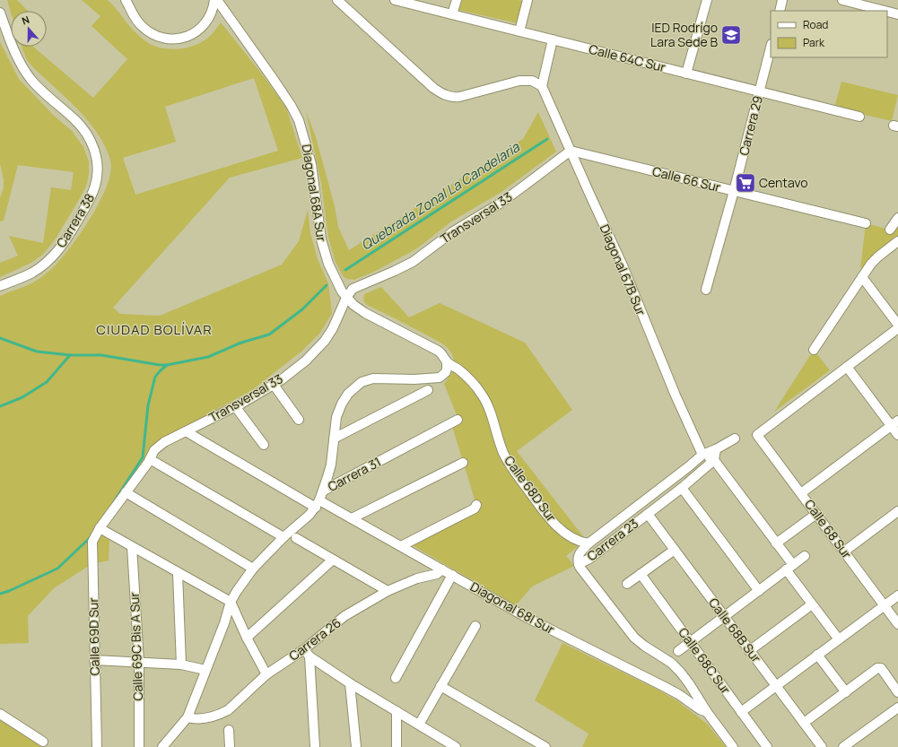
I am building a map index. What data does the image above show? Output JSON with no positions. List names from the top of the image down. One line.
{"streets":{"street":["Calle 64C Sur","Carrera 29","Calle 66 Sur","Diagonal 68A Sur","Transversal 33","Carrera 38","Diagonal 67B Sur","Carrera 31","Calle 68D Sur","Calle 68 Sur","Carrera 23","Diagonal 68I Sur","Calle 68B Sur","Calle 69D Sur","Carrera 26","Calle 69C Bis A Sur","Calle 68C Sur"]},"crossings":[["Calle 64C Sur","Carrera 29"],["Carrera 29","Calle 66 Sur"],["Calle 66 Sur","Transversal 33"],["Calle 66 Sur","Diagonal 67B Sur"],["Diagonal 68A Sur","Transversal 33"],["Diagonal 68A Sur","Calle 68D Sur"],["Transversal 33","Diagonal 67B Sur"],["Transversal 33","Calle 68D Sur"],["Transversal 33","Diagonal 68I Sur"],["Transversal 33","Calle 69D Sur"],["Diagonal 67B Sur","Carrera 23"],["Carrera 31","Diagonal 68I Sur"],["Carrera 31","Carrera 26"],["Calle 68D Sur","Carrera 23"],["Carrera 23","Calle 68B Sur"],["Diagonal 68I Sur","Carrera 26"]],"districts":["CIUDAD BOLÍVAR"],"water":["Quebrada Zonal La Candelaria"],"places":{"school or university":["IED Rodrígo Lara Sede B"],"supermarket":["Centavo"]},"legend":["Road","Park"],"north":"top"}
